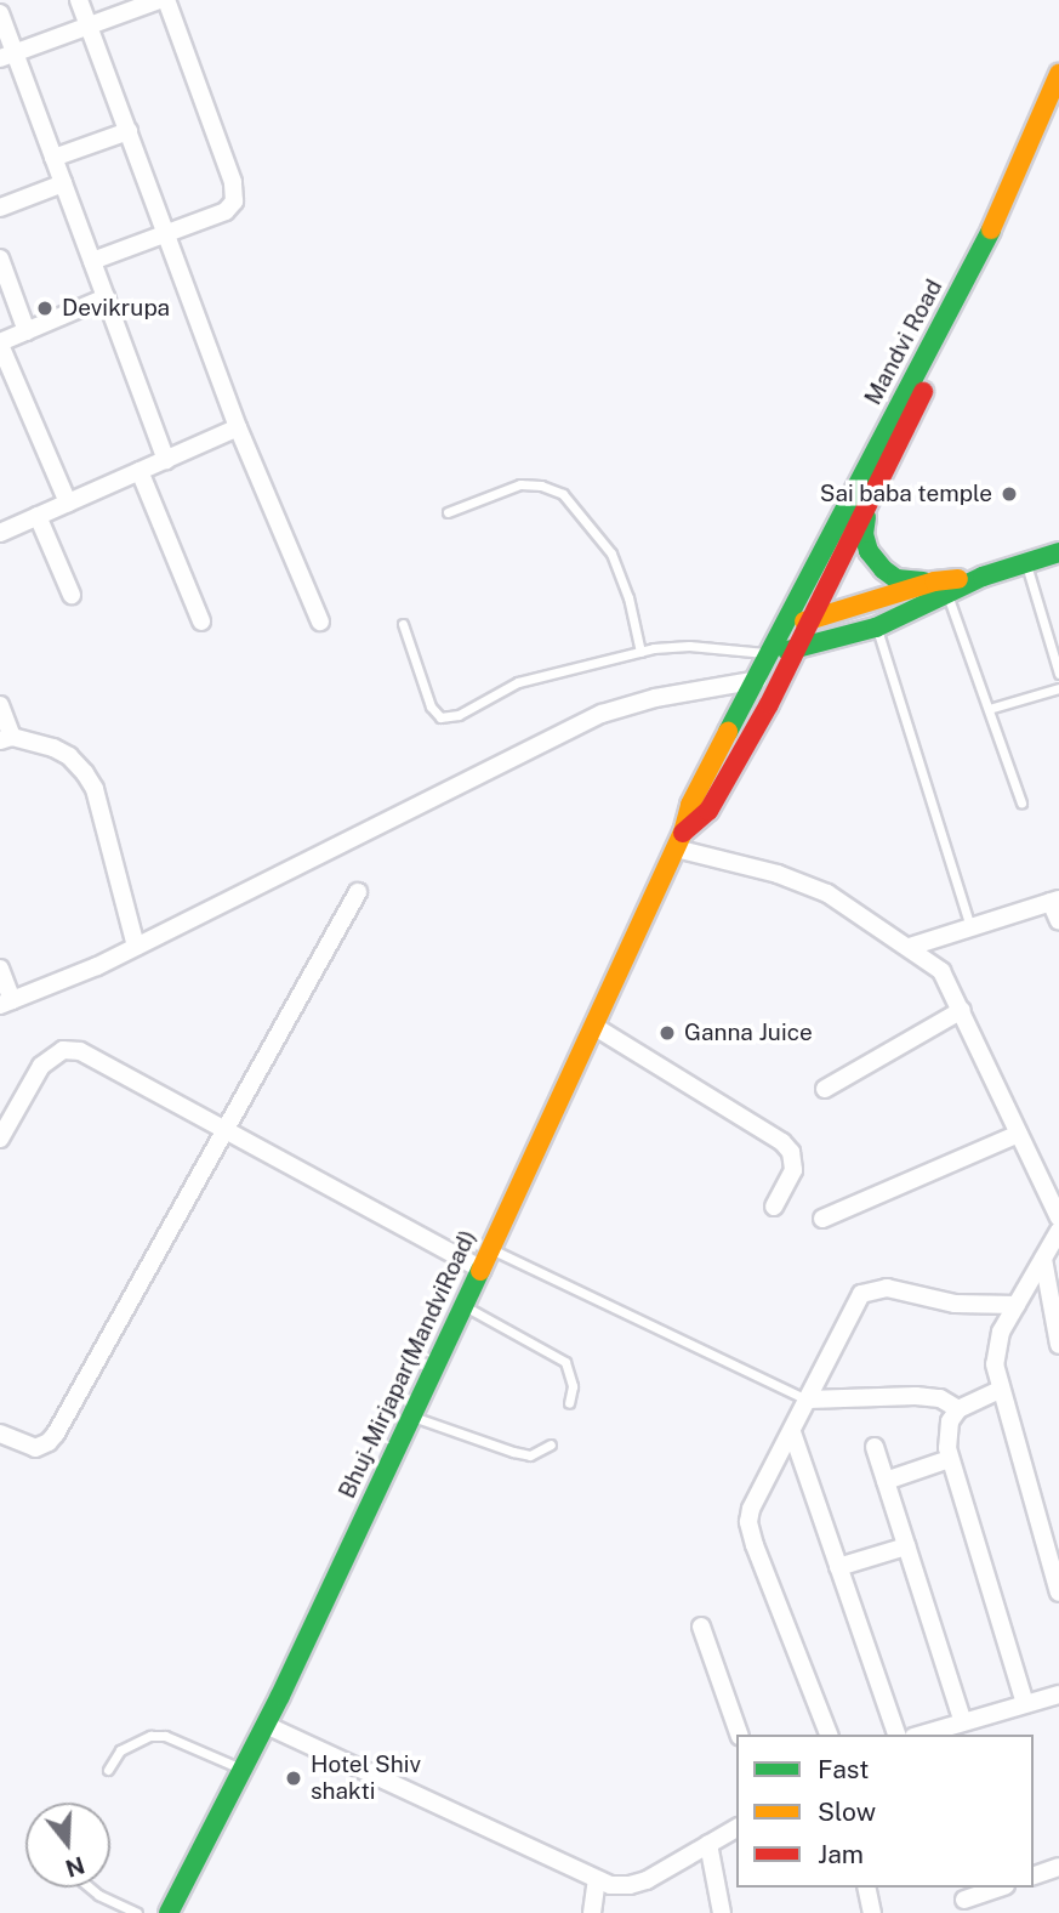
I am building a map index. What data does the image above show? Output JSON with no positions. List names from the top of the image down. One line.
{"streets":{"main road":["Mandvi Road","Bhuj-Mirjapar(MandviRoad)"]},"crossings":[["Mandvi Road","Bhuj-Mirjapar(MandviRoad)"]],"places":["Devikrupa","Sai baba temple","Ganna Juice","Hotel Shiv shakti"],"legend":["Fast","Slow","Jam"],"north":"bottom"}
